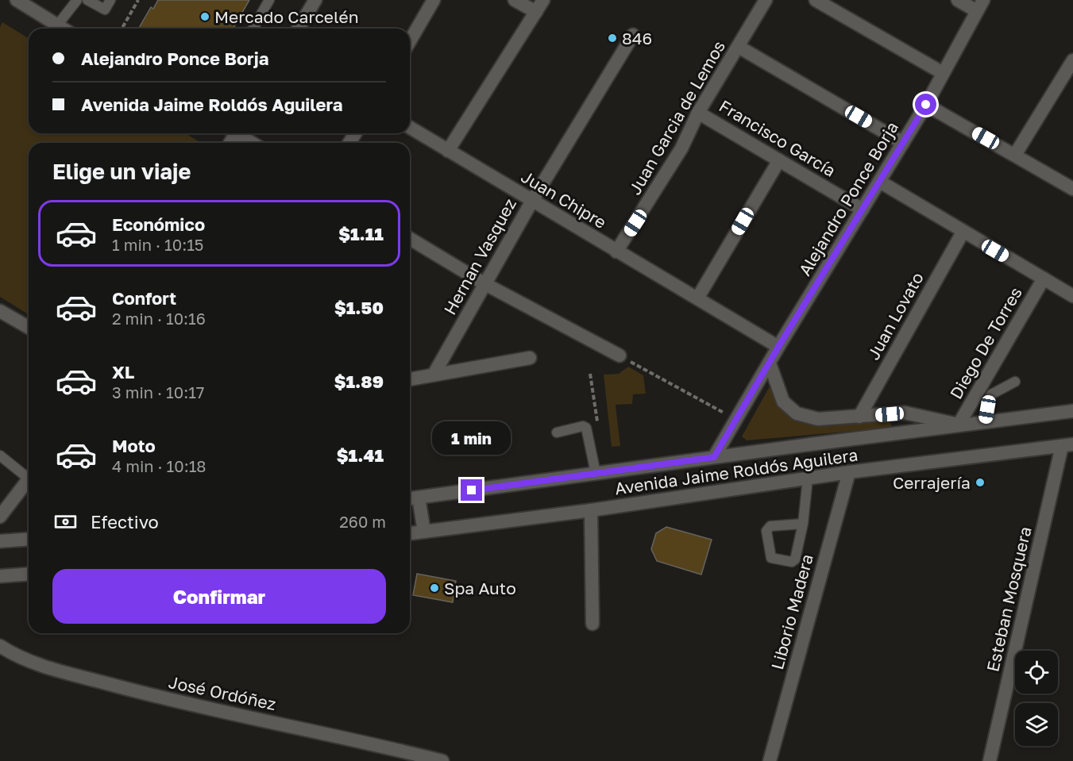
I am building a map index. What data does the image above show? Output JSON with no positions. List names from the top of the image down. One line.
{"streets":{"street":["Juan Garcia de Lemos","Francisco García","Alejandro Ponce Borja","Juan Chipre","Hernan Vasquez","Juan Lovato","Diego De Torres","Avenida Jaime Roldós Aguilera","Esteban Mosquera","Liborio Madera","José Ordóñez"]},"crossings":[["Juan Garcia de Lemos","Francisco García"],["Juan Garcia de Lemos","Juan Chipre"],["Francisco García","Alejandro Ponce Borja"],["Alejandro Ponce Borja","Juan Chipre"],["Alejandro Ponce Borja","Avenida Jaime Roldós Aguilera"],["Juan Chipre","Hernan Vasquez"],["Diego De Torres","Avenida Jaime Roldós Aguilera"],["Avenida Jaime Roldós Aguilera","Esteban Mosquera"],["Avenida Jaime Roldós Aguilera","Liborio Madera"]],"places":["Mercado Carcelén","846","Cerrajería","Spa Auto"],"page":{"banner":["Alejandro Ponce Borja","Avenida Jaime Roldós Aguilera"],"heading":"Elige un viaje","list":[{"name":"Económico","note":"1 min · 10:15","value":"$1.11"},{"name":"Confort","note":"2 min · 10:16","value":"$1.50"},{"name":"XL","note":"3 min · 10:17","value":"$1.89"},{"name":"Moto","note":"4 min · 10:18","value":"$1.41"}],"bubble":"1 min","pay":["Efectivo","260 m"],"buttons":"Confirmar"}}
